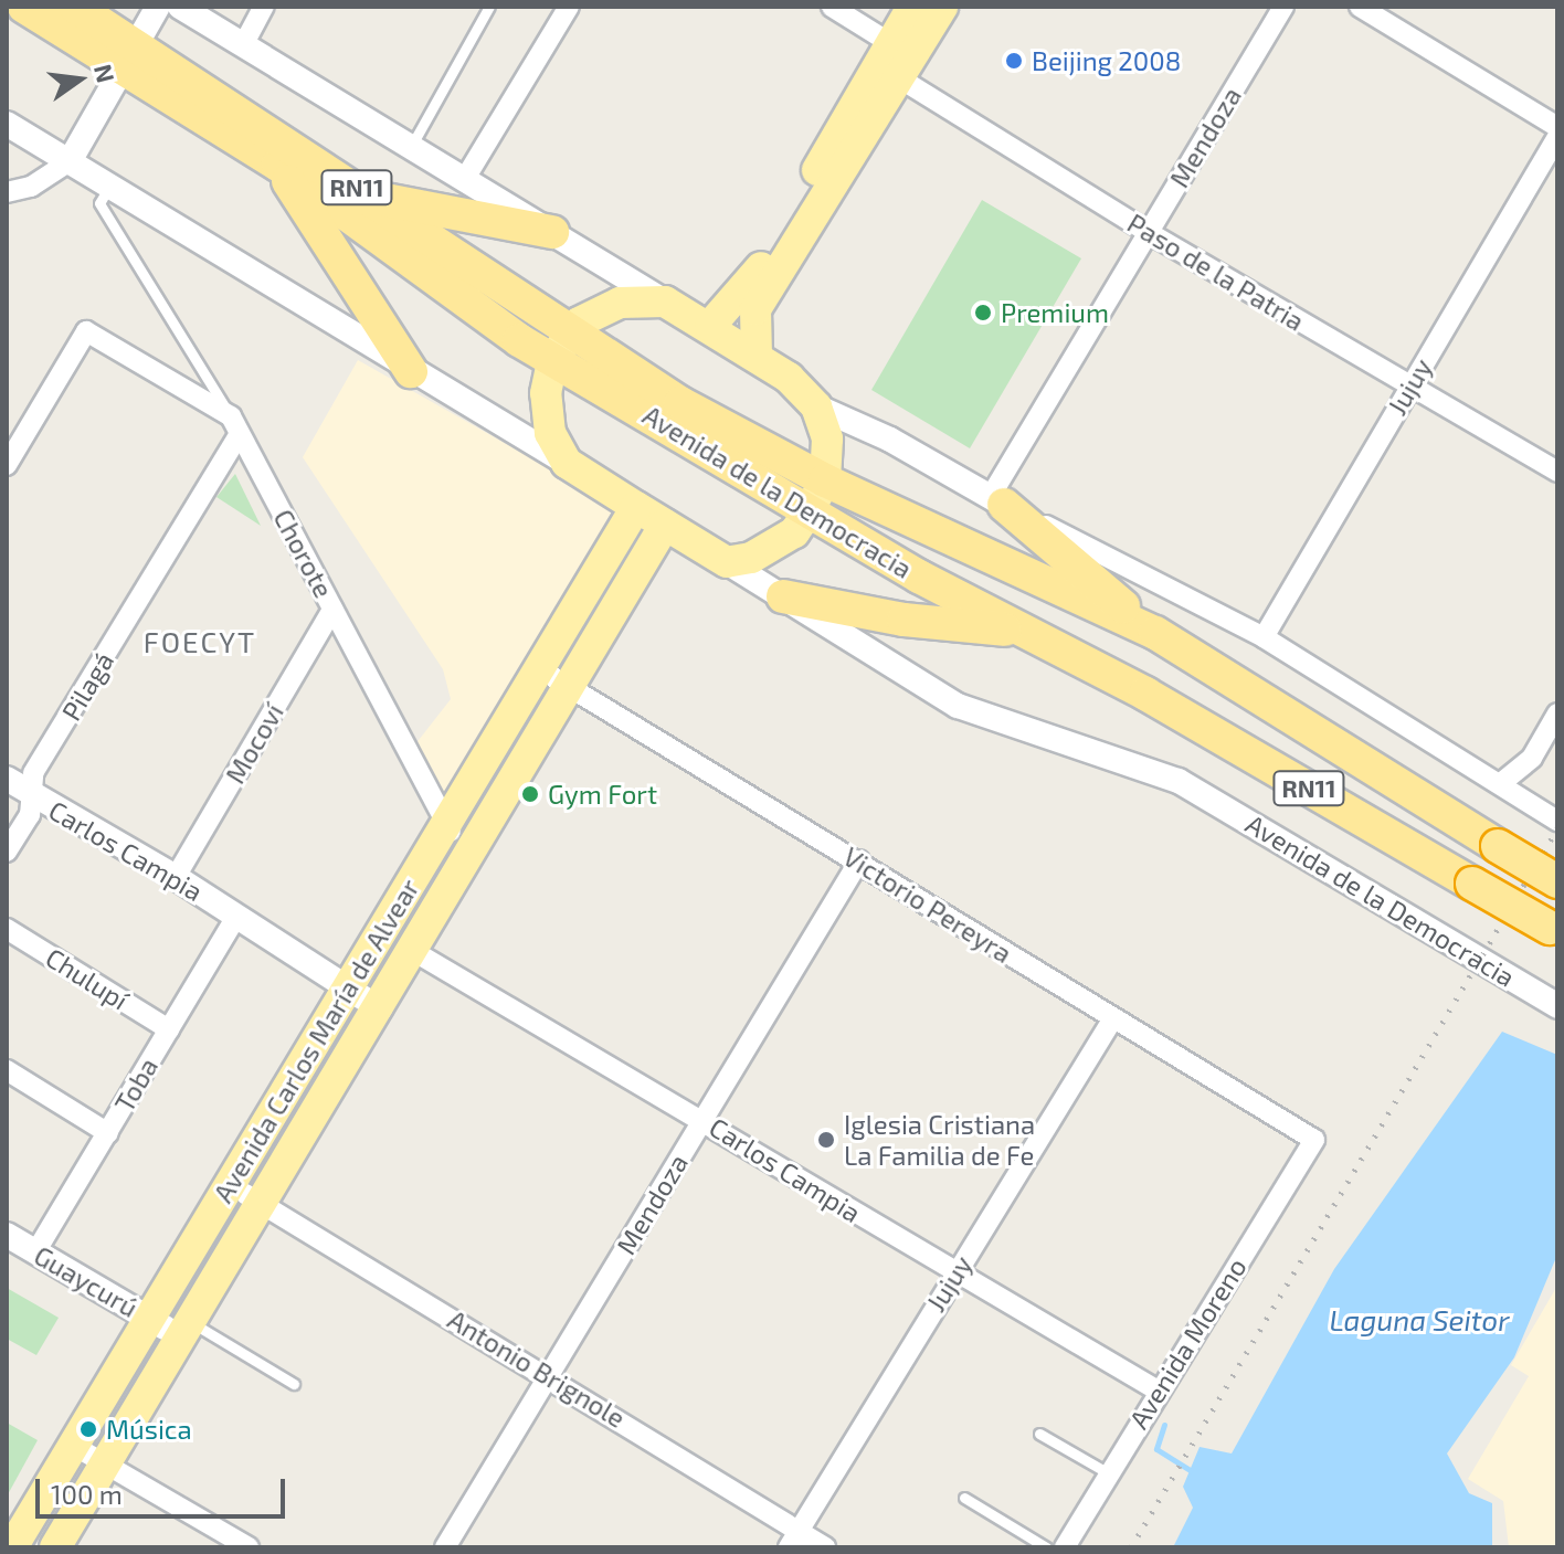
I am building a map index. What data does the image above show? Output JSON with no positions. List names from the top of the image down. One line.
{"streets":{"highway":["RN11","Avenida de la Democracia"],"main road":["Avenida Carlos María de Alvear"],"street":["Mendoza","Paso de la Patria","Jujuy","Chorote","Pilagá","Mocoví","Carlos Campia","Victorio Pereyra","Chulupí","Toba","Guaycurú","Avenida Moreno","Antonio Brignole"]},"crossings":[["Mendoza","Paso de la Patria"],["Mendoza","Carlos Campia"],["Mendoza","Victorio Pereyra"],["Mendoza","Antonio Brignole"],["Paso de la Patria","Jujuy"],["Jujuy","Carlos Campia"],["Jujuy","Victorio Pereyra"],["Jujuy","Antonio Brignole"],["Avenida de la Democracia","Avenida Carlos María de Alvear"],["Chorote","Pilagá"],["Chorote","Mocoví"],["Chorote","Avenida Carlos María de Alvear"],["Pilagá","Carlos Campia"],["Mocoví","Carlos Campia"],["Carlos Campia","Avenida Carlos María de Alvear"],["Carlos Campia","Toba"],["Carlos Campia","Avenida Moreno"],["Victorio Pereyra","Avenida Carlos María de Alvear"],["Victorio Pereyra","Avenida Moreno"],["Chulupí","Toba"],["Avenida Carlos María de Alvear","Guaycurú"],["Avenida Carlos María de Alvear","Antonio Brignole"],["Toba","Guaycurú"]],"districts":["FOECYT"],"water":["Laguna Seitor"],"places":["Beijing 2008","Premium","Gym Fort","Iglesia Cristiana La Familia de Fe","Música"],"scale_bar":"100 m","north":"right"}
